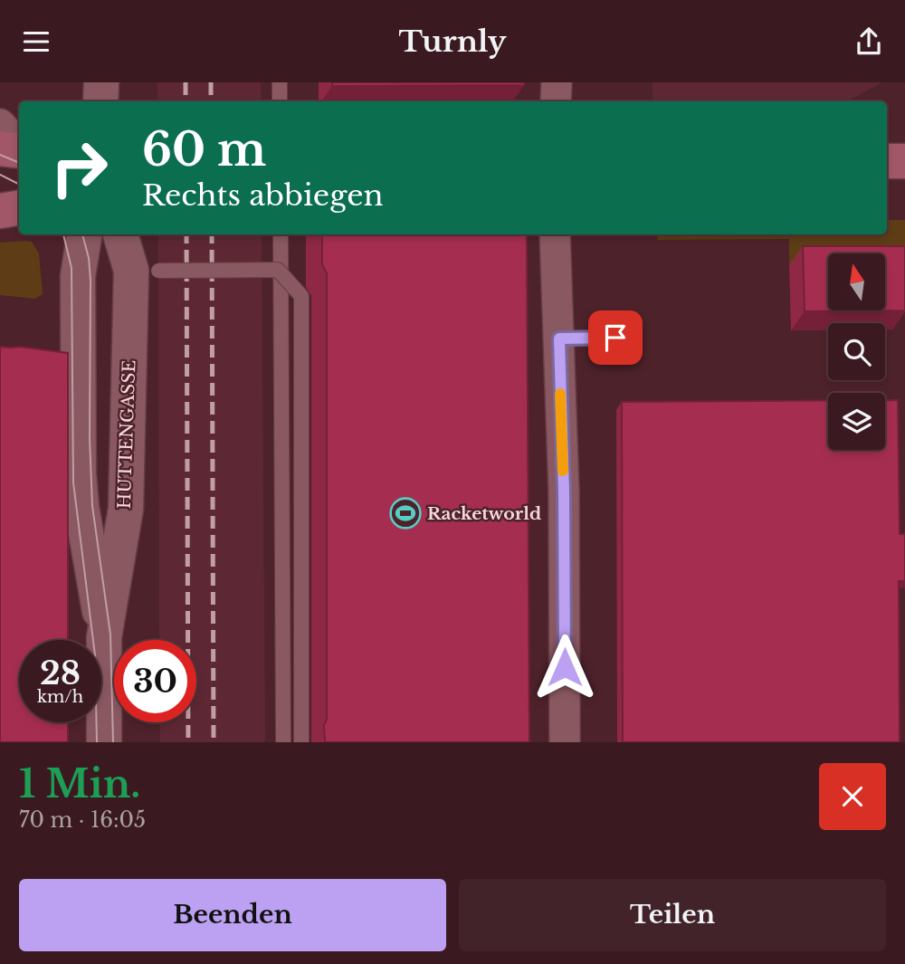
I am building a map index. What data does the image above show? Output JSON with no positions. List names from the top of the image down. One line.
{"streets":{"street":["HUTTENGASSE"]},"places":{"sports":["Racketworld"]},"north":"top","page":{"header":"Turnly","turn":["60 m","Rechts abbiegen"],"speed":"28 km/h","limit":"30","heading":["1 Min.","70 m · 16:05"],"buttons":["Beenden","Teilen"]}}
